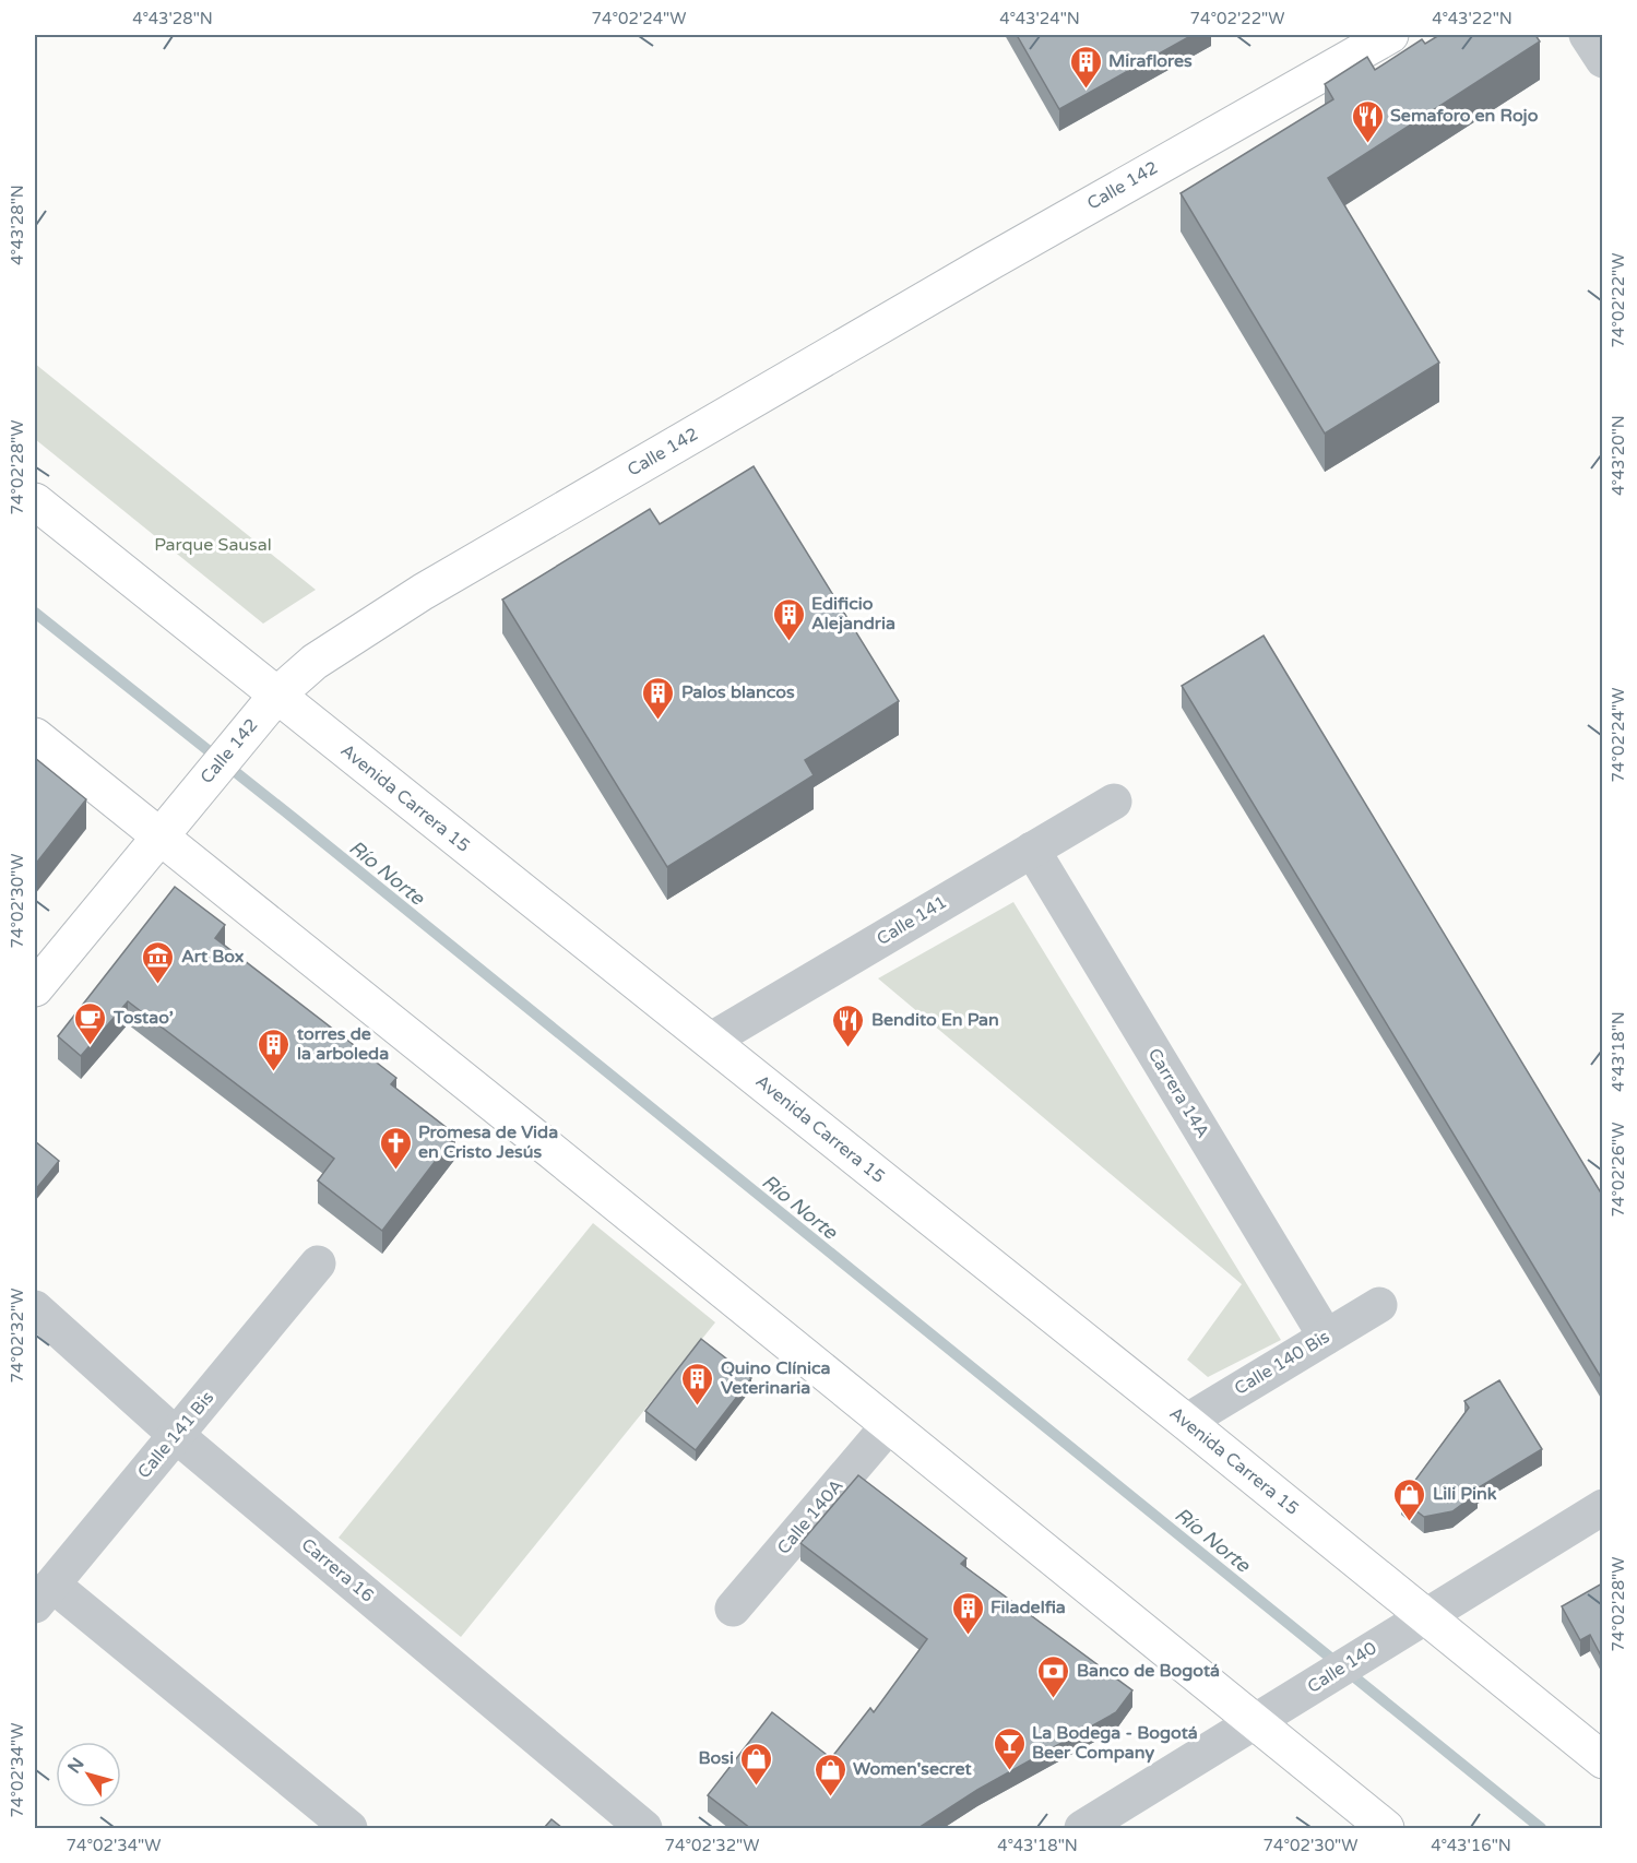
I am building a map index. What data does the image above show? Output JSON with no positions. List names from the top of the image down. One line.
{"streets":{"main road":["Calle 142","Avenida Carrera 15"],"street":["Calle 141","Carrera 14A","Calle 140 Bis","Calle 141 Bis","Calle 140A","Carrera 16","Calle 140"]},"crossings":[["Calle 142","Avenida Carrera 15"],["Avenida Carrera 15","Calle 141"],["Avenida Carrera 15","Calle 140 Bis"],["Avenida Carrera 15","Calle 140"],["Calle 141","Carrera 14A"],["Carrera 14A","Calle 140 Bis"],["Calle 141 Bis","Carrera 16"]],"water":["Río Norte"],"parks":["Parque Sausal"],"places":{"building":["Miraflores","Edificio Alejandria","Palos blancos","torres de la arboleda","Quino Clínica Veterinaria","Filadelfia"],"restaurant":["Semaforo en Rojo","Bendito En Pan"],"museum":["Art Box"],"cafe":["Tostao’"],"church":["Promesa de Vida en Cristo Jesús"],"shop":["Lili Pink","Bosi","Women'secret"],"bank":["Banco de Bogotá"],"bar":["La Bodega - Bogotá Beer Company"]},"north":"top left","coordinates":["4°43'28\"N","74°02'24\"W","4°43'24\"N","74°02'22\"W","4°43'22\"N","4°43'20\"N","74°02'28\"W","74°02'30\"W","4°43'18\"N","74°02'26\"W","74°02'32\"W","74°02'34\"W","4°43'16\"N"]}
